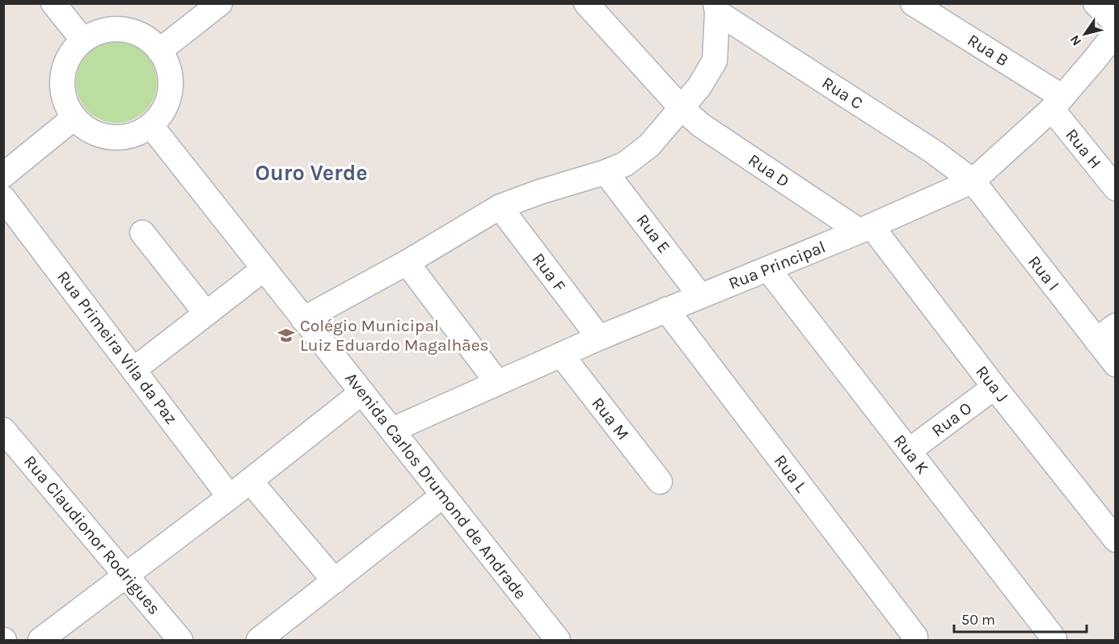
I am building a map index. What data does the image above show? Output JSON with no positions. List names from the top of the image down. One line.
{"streets":{"street":["Rua B","Rua C","Rua H","Rua D","Rua E","Rua Principal","Rua F","Rua I","Rua Primeira Vila da Paz","Rua J","Rua M","Rua O","Rua K","Rua L","Avenida Carlos Drumond de Andrade","Rua Claudionor Rodrigues"]},"crossings":[["Rua B","Rua H"],["Rua B","Rua Principal"],["Rua C","Rua Principal"],["Rua C","Rua I"],["Rua H","Rua Principal"],["Rua D","Rua Principal"],["Rua D","Rua J"],["Rua E","Rua Principal"],["Rua Principal","Rua F"],["Rua Principal","Rua I"],["Rua Principal","Rua J"],["Rua Principal","Rua M"],["Rua Principal","Rua K"],["Rua Principal","Rua L"],["Rua Principal","Avenida Carlos Drumond de Andrade"],["Rua J","Rua O"],["Rua O","Rua K"]],"districts":["Ouro Verde"],"places":{"school or university":["Colégio Municipal Luiz Eduardo Magalhães"]},"scale_bar":"50 m","north":"bottom left"}
